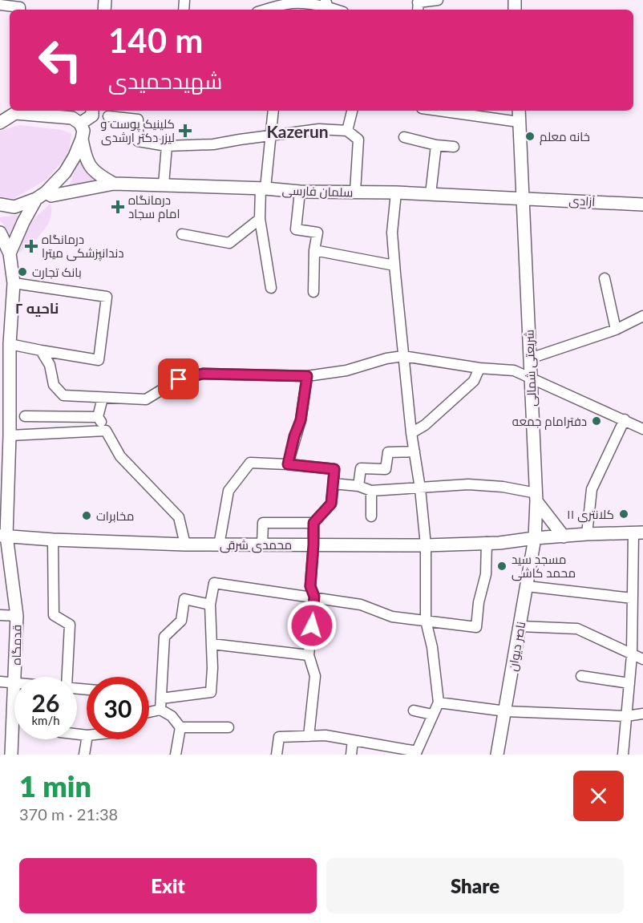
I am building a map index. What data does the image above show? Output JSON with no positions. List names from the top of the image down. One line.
{"streets":{"main road":["سلمان فارسی","آزادی","شریعتی شمالی","محمدی شرقی","قدمگاه","ناصر دیوان"]},"crossings":[["سلمان فارسی","آزادی"],["سلمان فارسی","شریعتی شمالی"],["آزادی","شریعتی شمالی"],["شریعتی شمالی","محمدی شرقی"],["شریعتی شمالی","ناصر دیوان"],["محمدی شرقی","قدمگاه"],["محمدی شرقی","ناصر دیوان"]],"districts":["Kazerun","ناحیه ۲"],"places":{"health":["کلینیک پوست و لیزر دکتر ارشدی","درمانگاه امام سجاد","درمانگاه دندانپزشکی میترا"],"other":["خانه معلم","بانک تجارت","دفترامام جمعه","کلانتری ۱۱","مخابرات","مسجد سید محمد کاشی"]},"page":{"turn":["140 m","شهیدحمیدی"],"speed":"26 km/h","limit":"30","heading":["1 min","370 m · 21:38"],"buttons":["Exit","Share"]}}
